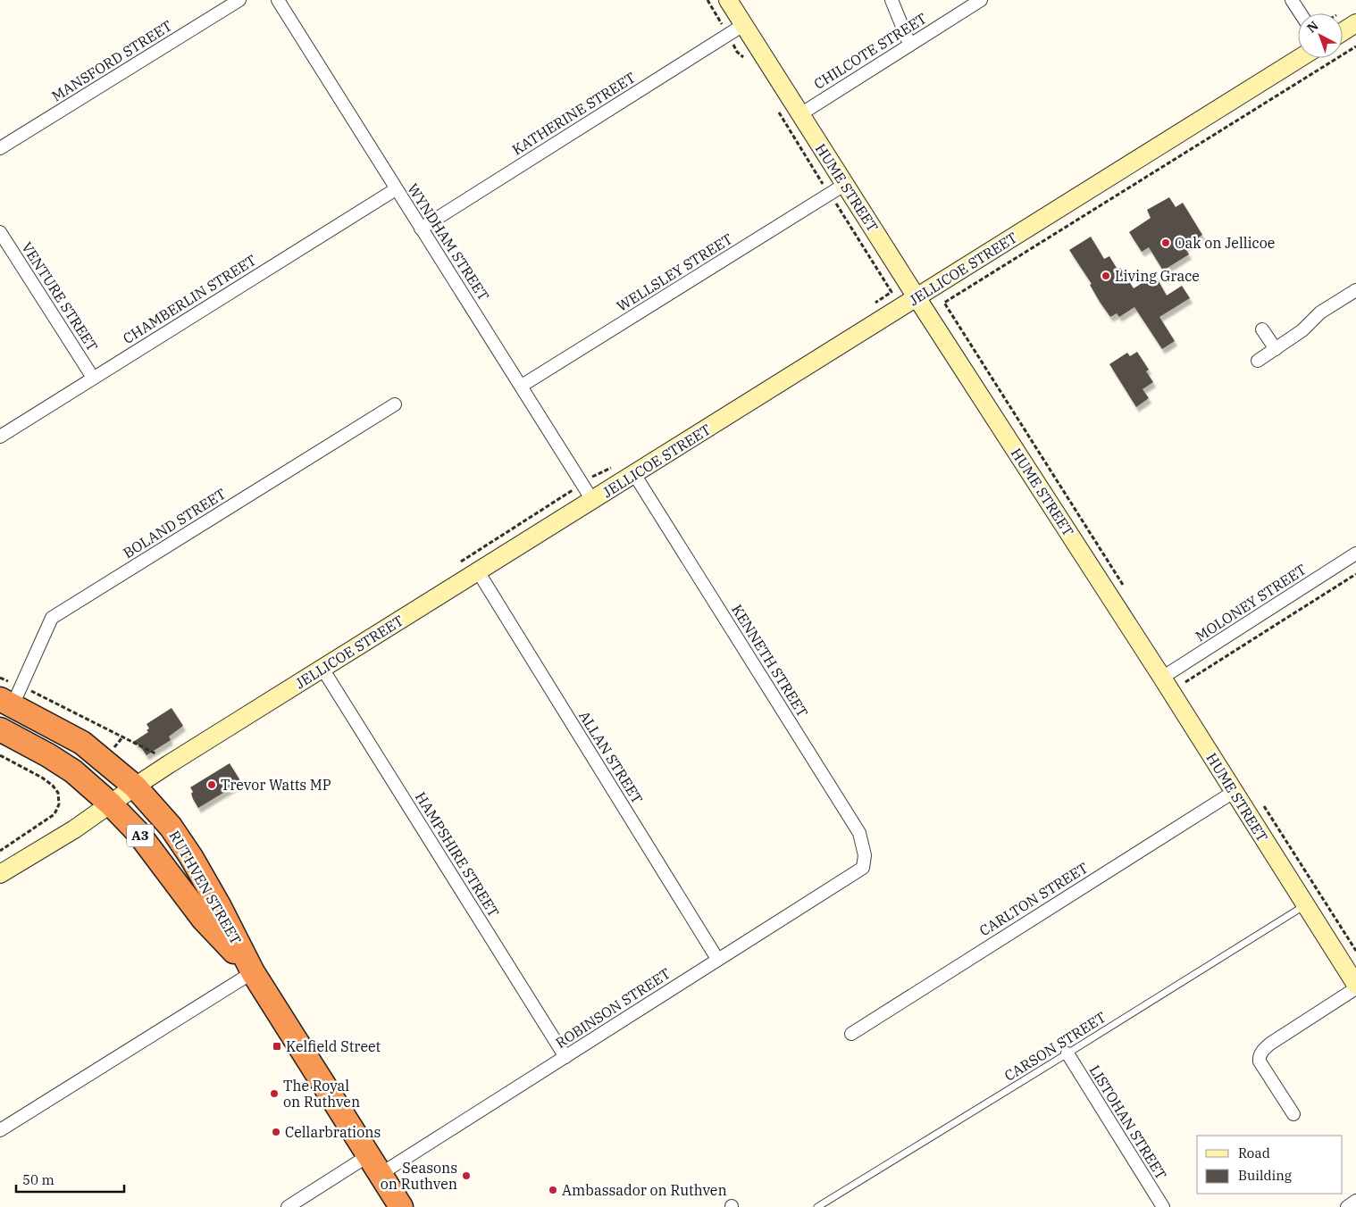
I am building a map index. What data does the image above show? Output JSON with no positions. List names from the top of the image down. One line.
{"streets":{"highway":["A3","RUTHVEN STREET"],"street":["CHILCOTE STREET","MANSFORD STREET","KATHERINE STREET","HUME STREET","WYNDHAM STREET","JELLICOE STREET","WELLSLEY STREET","VENTURE STREET","CHAMBERLIN STREET","BOLAND STREET","MOLONEY STREET","KENNETH STREET","ALLAN STREET","HAMPSHIRE STREET","CARLTON STREET","ROBINSON STREET","LISTOHAN STREET"],"lane":["CARSON STREET"]},"crossings":[["CHILCOTE STREET","HUME STREET"],["KATHERINE STREET","HUME STREET"],["KATHERINE STREET","WYNDHAM STREET"],["HUME STREET","JELLICOE STREET"],["HUME STREET","WELLSLEY STREET"],["HUME STREET","MOLONEY STREET"],["HUME STREET","CARLTON STREET"],["HUME STREET","CARSON STREET"],["WYNDHAM STREET","JELLICOE STREET"],["WYNDHAM STREET","WELLSLEY STREET"],["WYNDHAM STREET","CHAMBERLIN STREET"],["JELLICOE STREET","KENNETH STREET"],["JELLICOE STREET","ALLAN STREET"],["JELLICOE STREET","HAMPSHIRE STREET"],["JELLICOE STREET","RUTHVEN STREET"],["VENTURE STREET","CHAMBERLIN STREET"],["BOLAND STREET","RUTHVEN STREET"],["KENNETH STREET","ROBINSON STREET"],["ALLAN STREET","ROBINSON STREET"],["HAMPSHIRE STREET","ROBINSON STREET"],["RUTHVEN STREET","ROBINSON STREET"],["CARSON STREET","LISTOHAN STREET"]],"places":{"other":["Oak on Jellicoe","Living Grace","Trevor Watts MP","The Royal on Ruthven","Cellarbrations","Seasons on Ruthven","Ambassador on Ruthven"],"transit":["Kelfield Street"]},"legend":["Road","Building"],"scale_bar":"50 m","north":"top left"}
